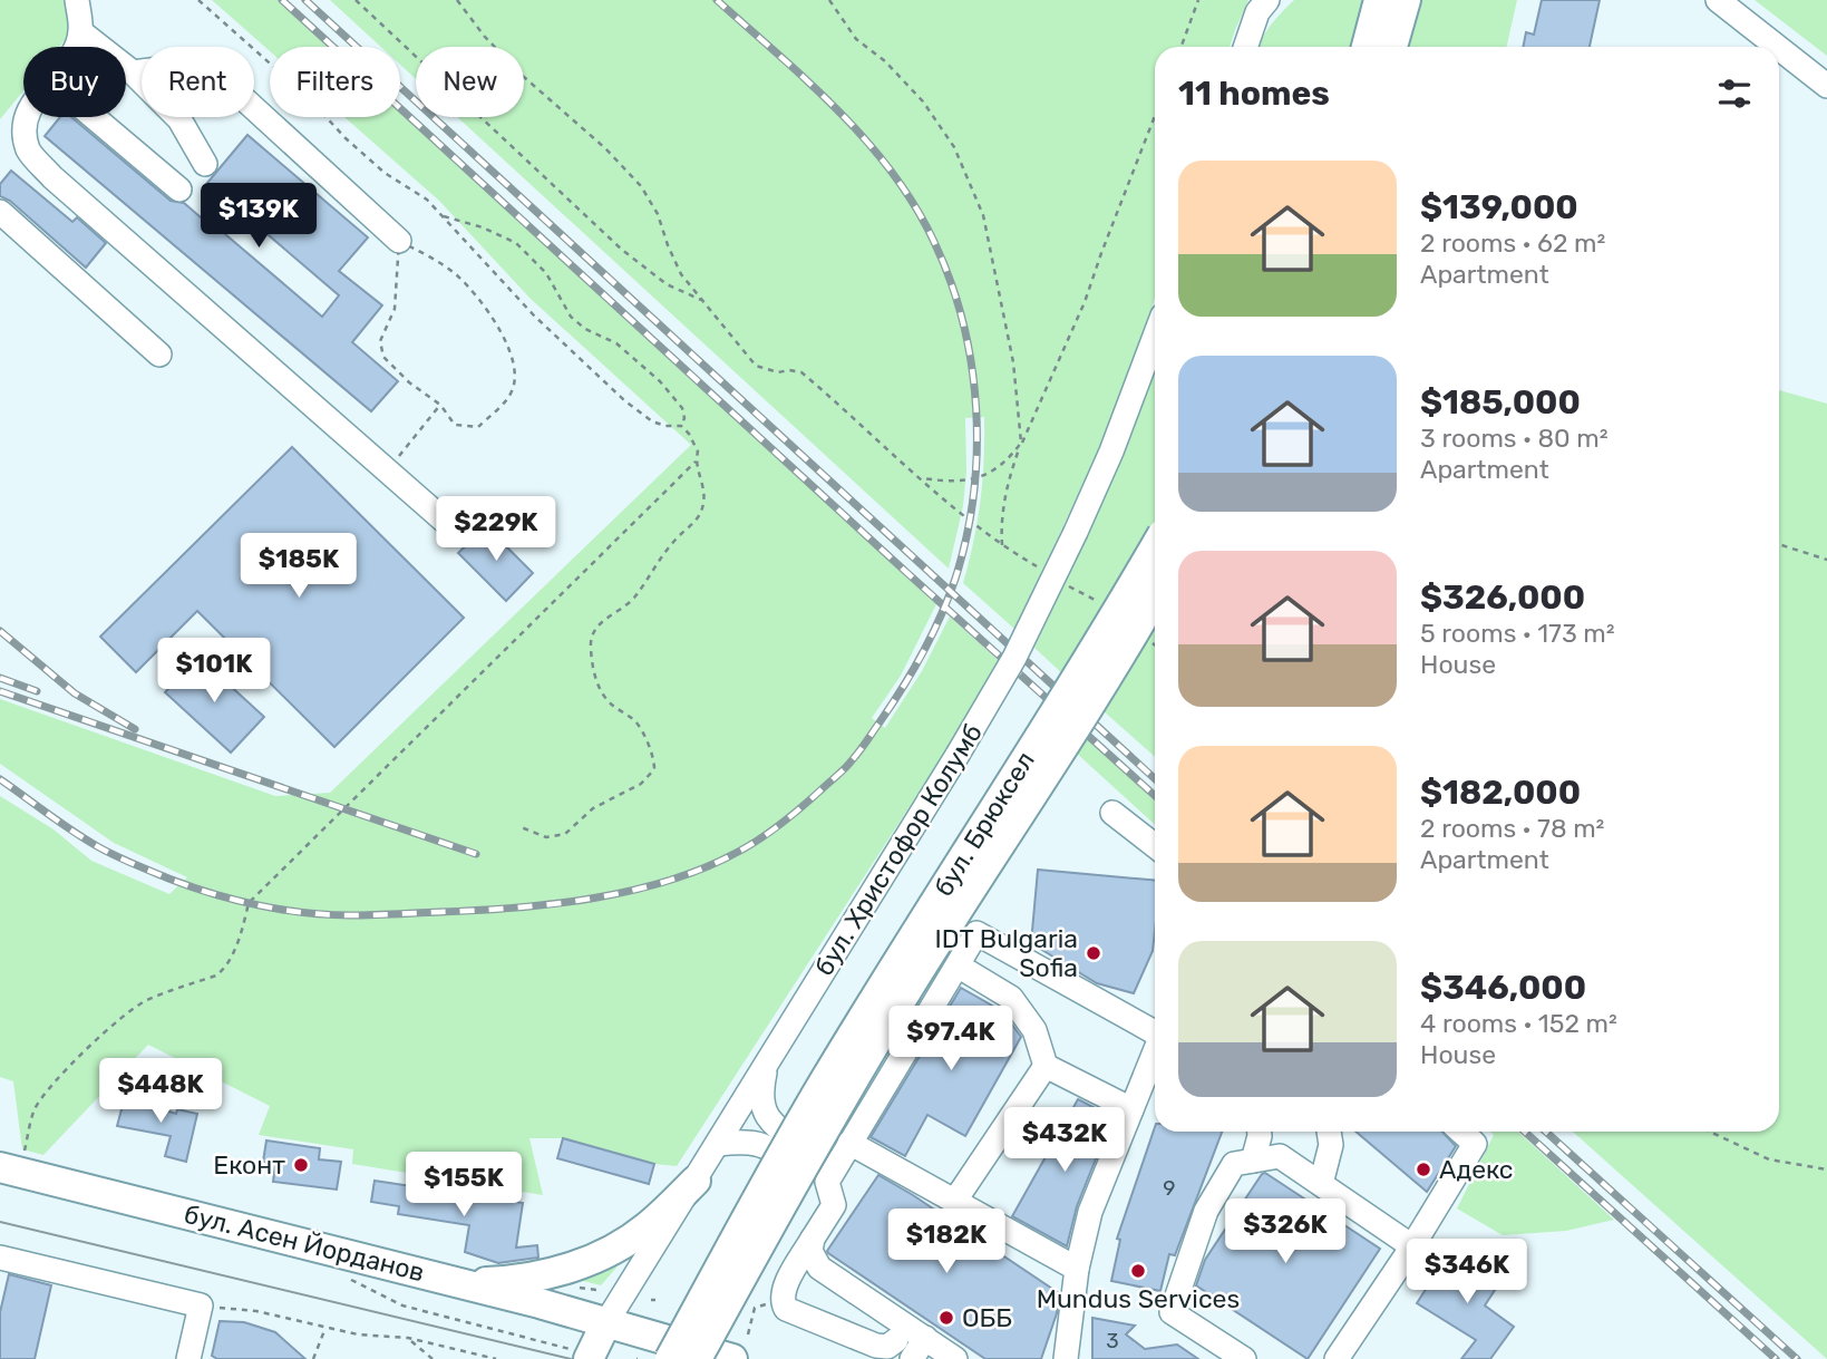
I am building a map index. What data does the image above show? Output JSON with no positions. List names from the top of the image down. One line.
{"streets":{"main road":["бул. Брюксел","бул. Христофор Колумб","бул. Асен Йорданов"]},"crossings":[["бул. Христофор Колумб","бул. Асен Йорданов"]],"places":["IDT Bulgaria Sofia","Еконт","Адекс","Mundus Services","ОББ"],"house_numbers":["9","3"],"page":{"chip":["Buy","Rent","Filters","New"],"heading":"11 homes","list":[{"name":"$139,000","note":"2 rooms · 62 m² · Apartment"},{"name":"$185,000","note":"3 rooms · 80 m² · Apartment"},{"name":"$326,000","note":"5 rooms · 173 m² · House"},{"name":"$182,000","note":"2 rooms · 78 m² · Apartment"},{"name":"$346,000","note":"4 rooms · 152 m² · House"}],"price":["$139K","$229K","$185K","$101K","$97.4K","$448K","$432K","$155K","$326K","$182K","$346K"]}}
